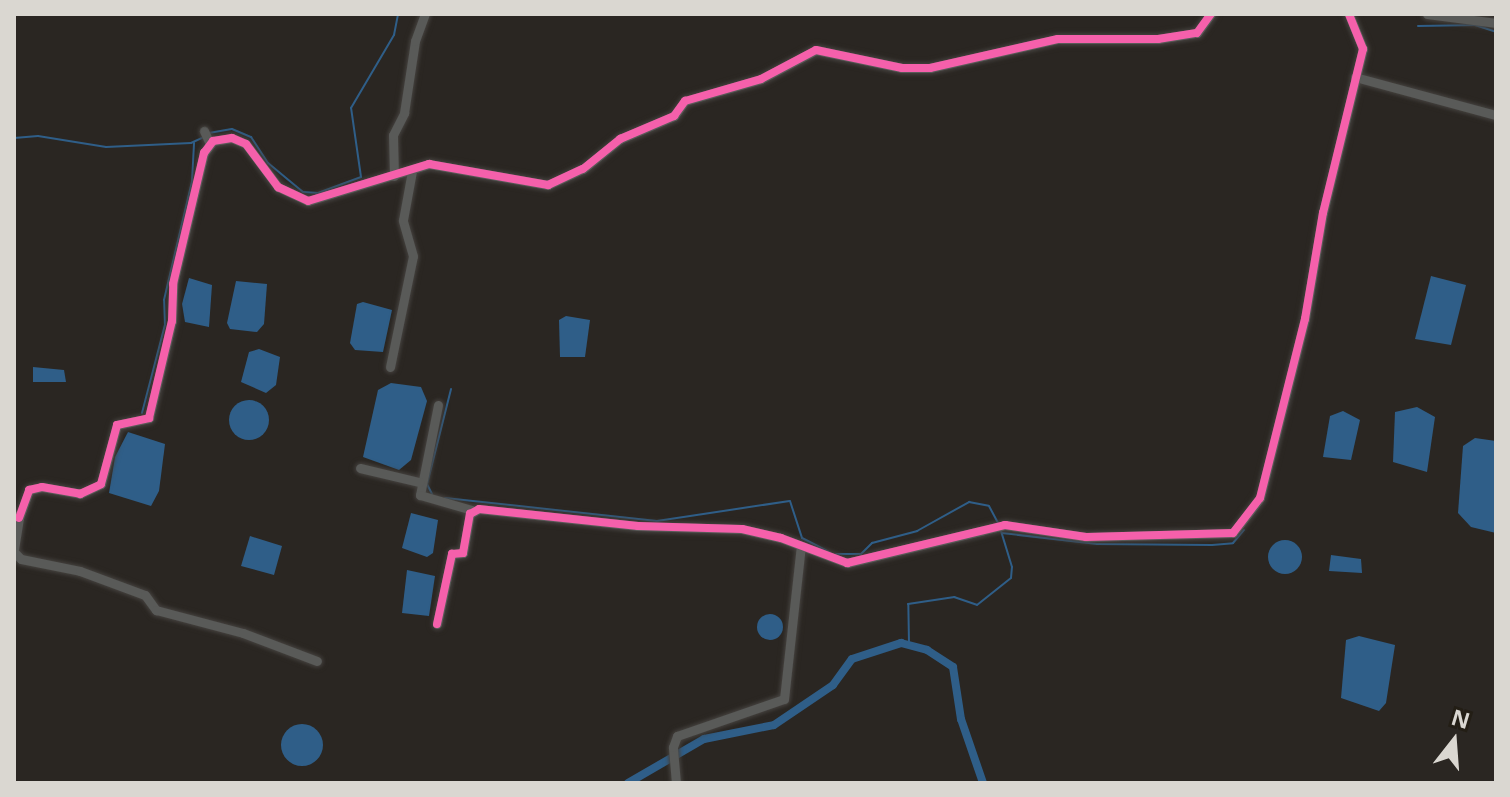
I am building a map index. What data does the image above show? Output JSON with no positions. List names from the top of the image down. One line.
{"north":"top"}
